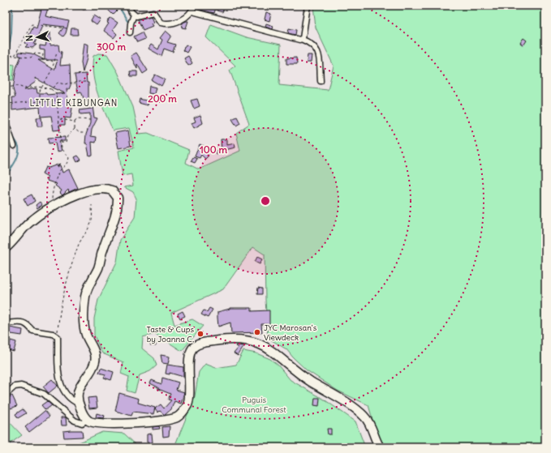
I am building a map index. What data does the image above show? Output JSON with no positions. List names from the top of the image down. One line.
{"districts":["LITTLE KIBUNGAN"],"parks":["Puguis Communal Forest"],"places":["JYC Marosan's Viewdeck","Taste & Cups by Joanna C."],"north":"left","rings":["300 m","200 m","100 m"]}
